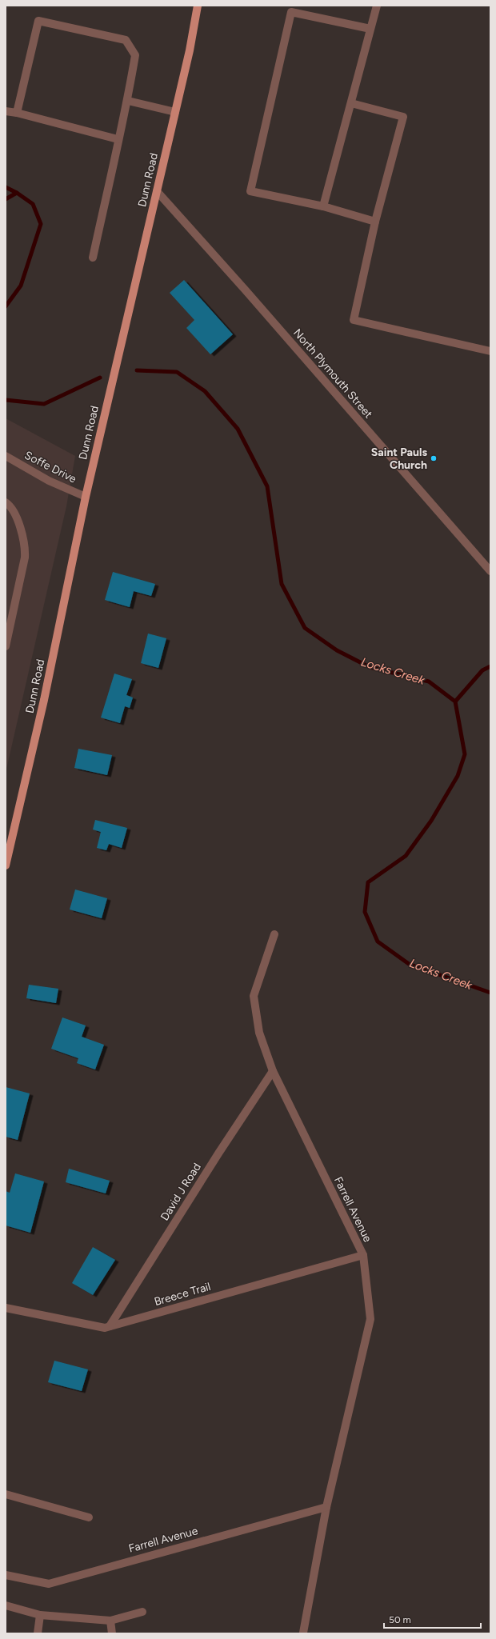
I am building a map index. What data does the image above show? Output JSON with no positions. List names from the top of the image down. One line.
{"streets":{"main road":["Dunn Road"],"street":["North Plymouth Street","Soffe Drive","David J Road","Farrell Avenue","Breece Trail"]},"crossings":[["Dunn Road","North Plymouth Street"],["Dunn Road","Soffe Drive"],["David J Road","Farrell Avenue"],["David J Road","Breece Trail"],["Farrell Avenue","Breece Trail"]],"water":["Locks Creek"],"places":["Saint Pauls Church"],"scale_bar":"50 m"}
